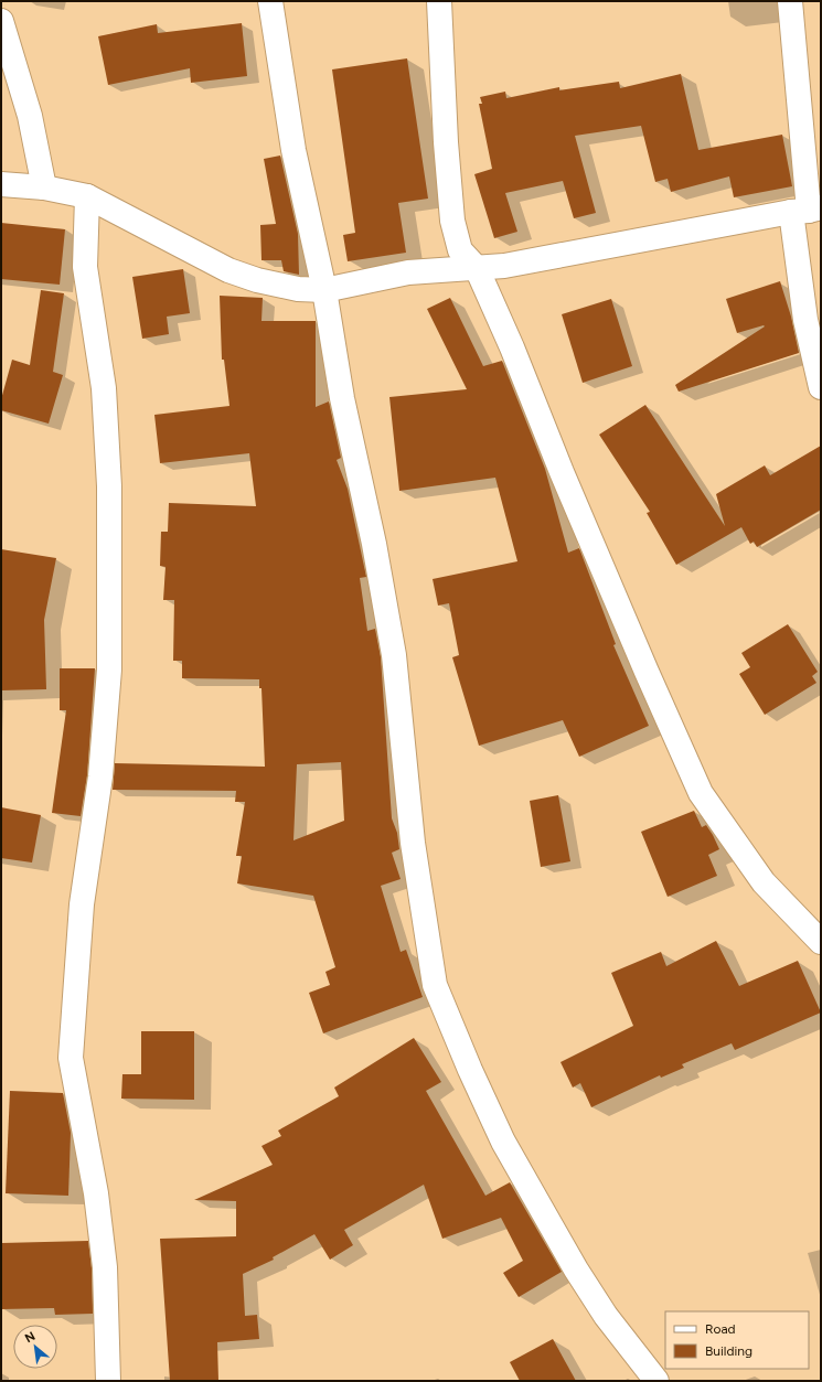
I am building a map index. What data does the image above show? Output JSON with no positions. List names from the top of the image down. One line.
{"legend":["Road","Building"],"north":"top left"}
